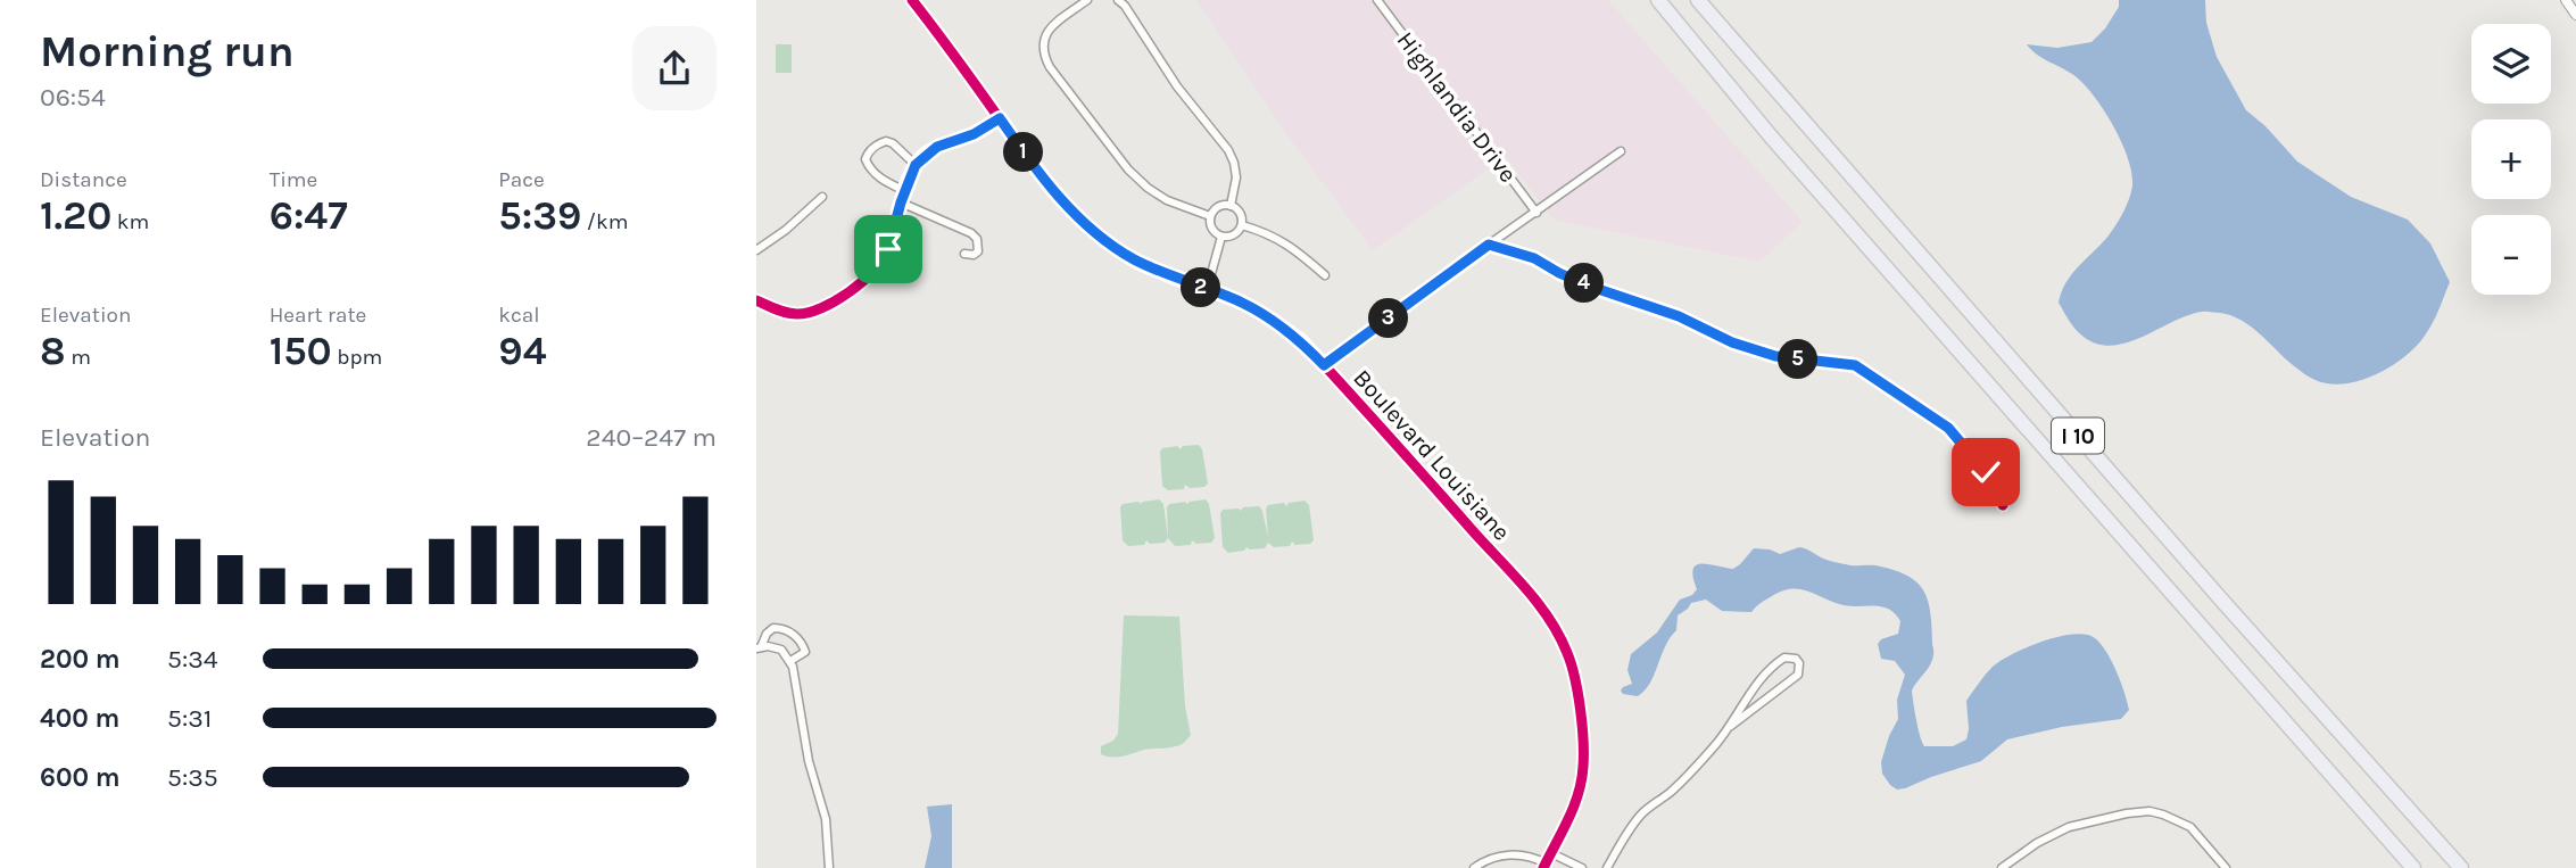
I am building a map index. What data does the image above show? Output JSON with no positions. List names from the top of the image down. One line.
{"streets":{"highway":["I 10"],"street":["Highlandia Drive","Boulevard Louisiane"]},"page":{"heading":["Morning run","06:54"],"map_buttons":["+","−"],"pins":["1","4","2","3","5"],"stats":[["Distance","1.20 km"],["Time","6:47"],["Pace","5:39 /km"],["Elevation","8 m"],["Heart rate","150 bpm"],["kcal","94"]],"chart":["Elevation","240–247 m"],"list":[{"name":"200 m","note":"5:34"},{"name":"400 m","note":"5:31"},{"name":"600 m","note":"5:35"}]}}
